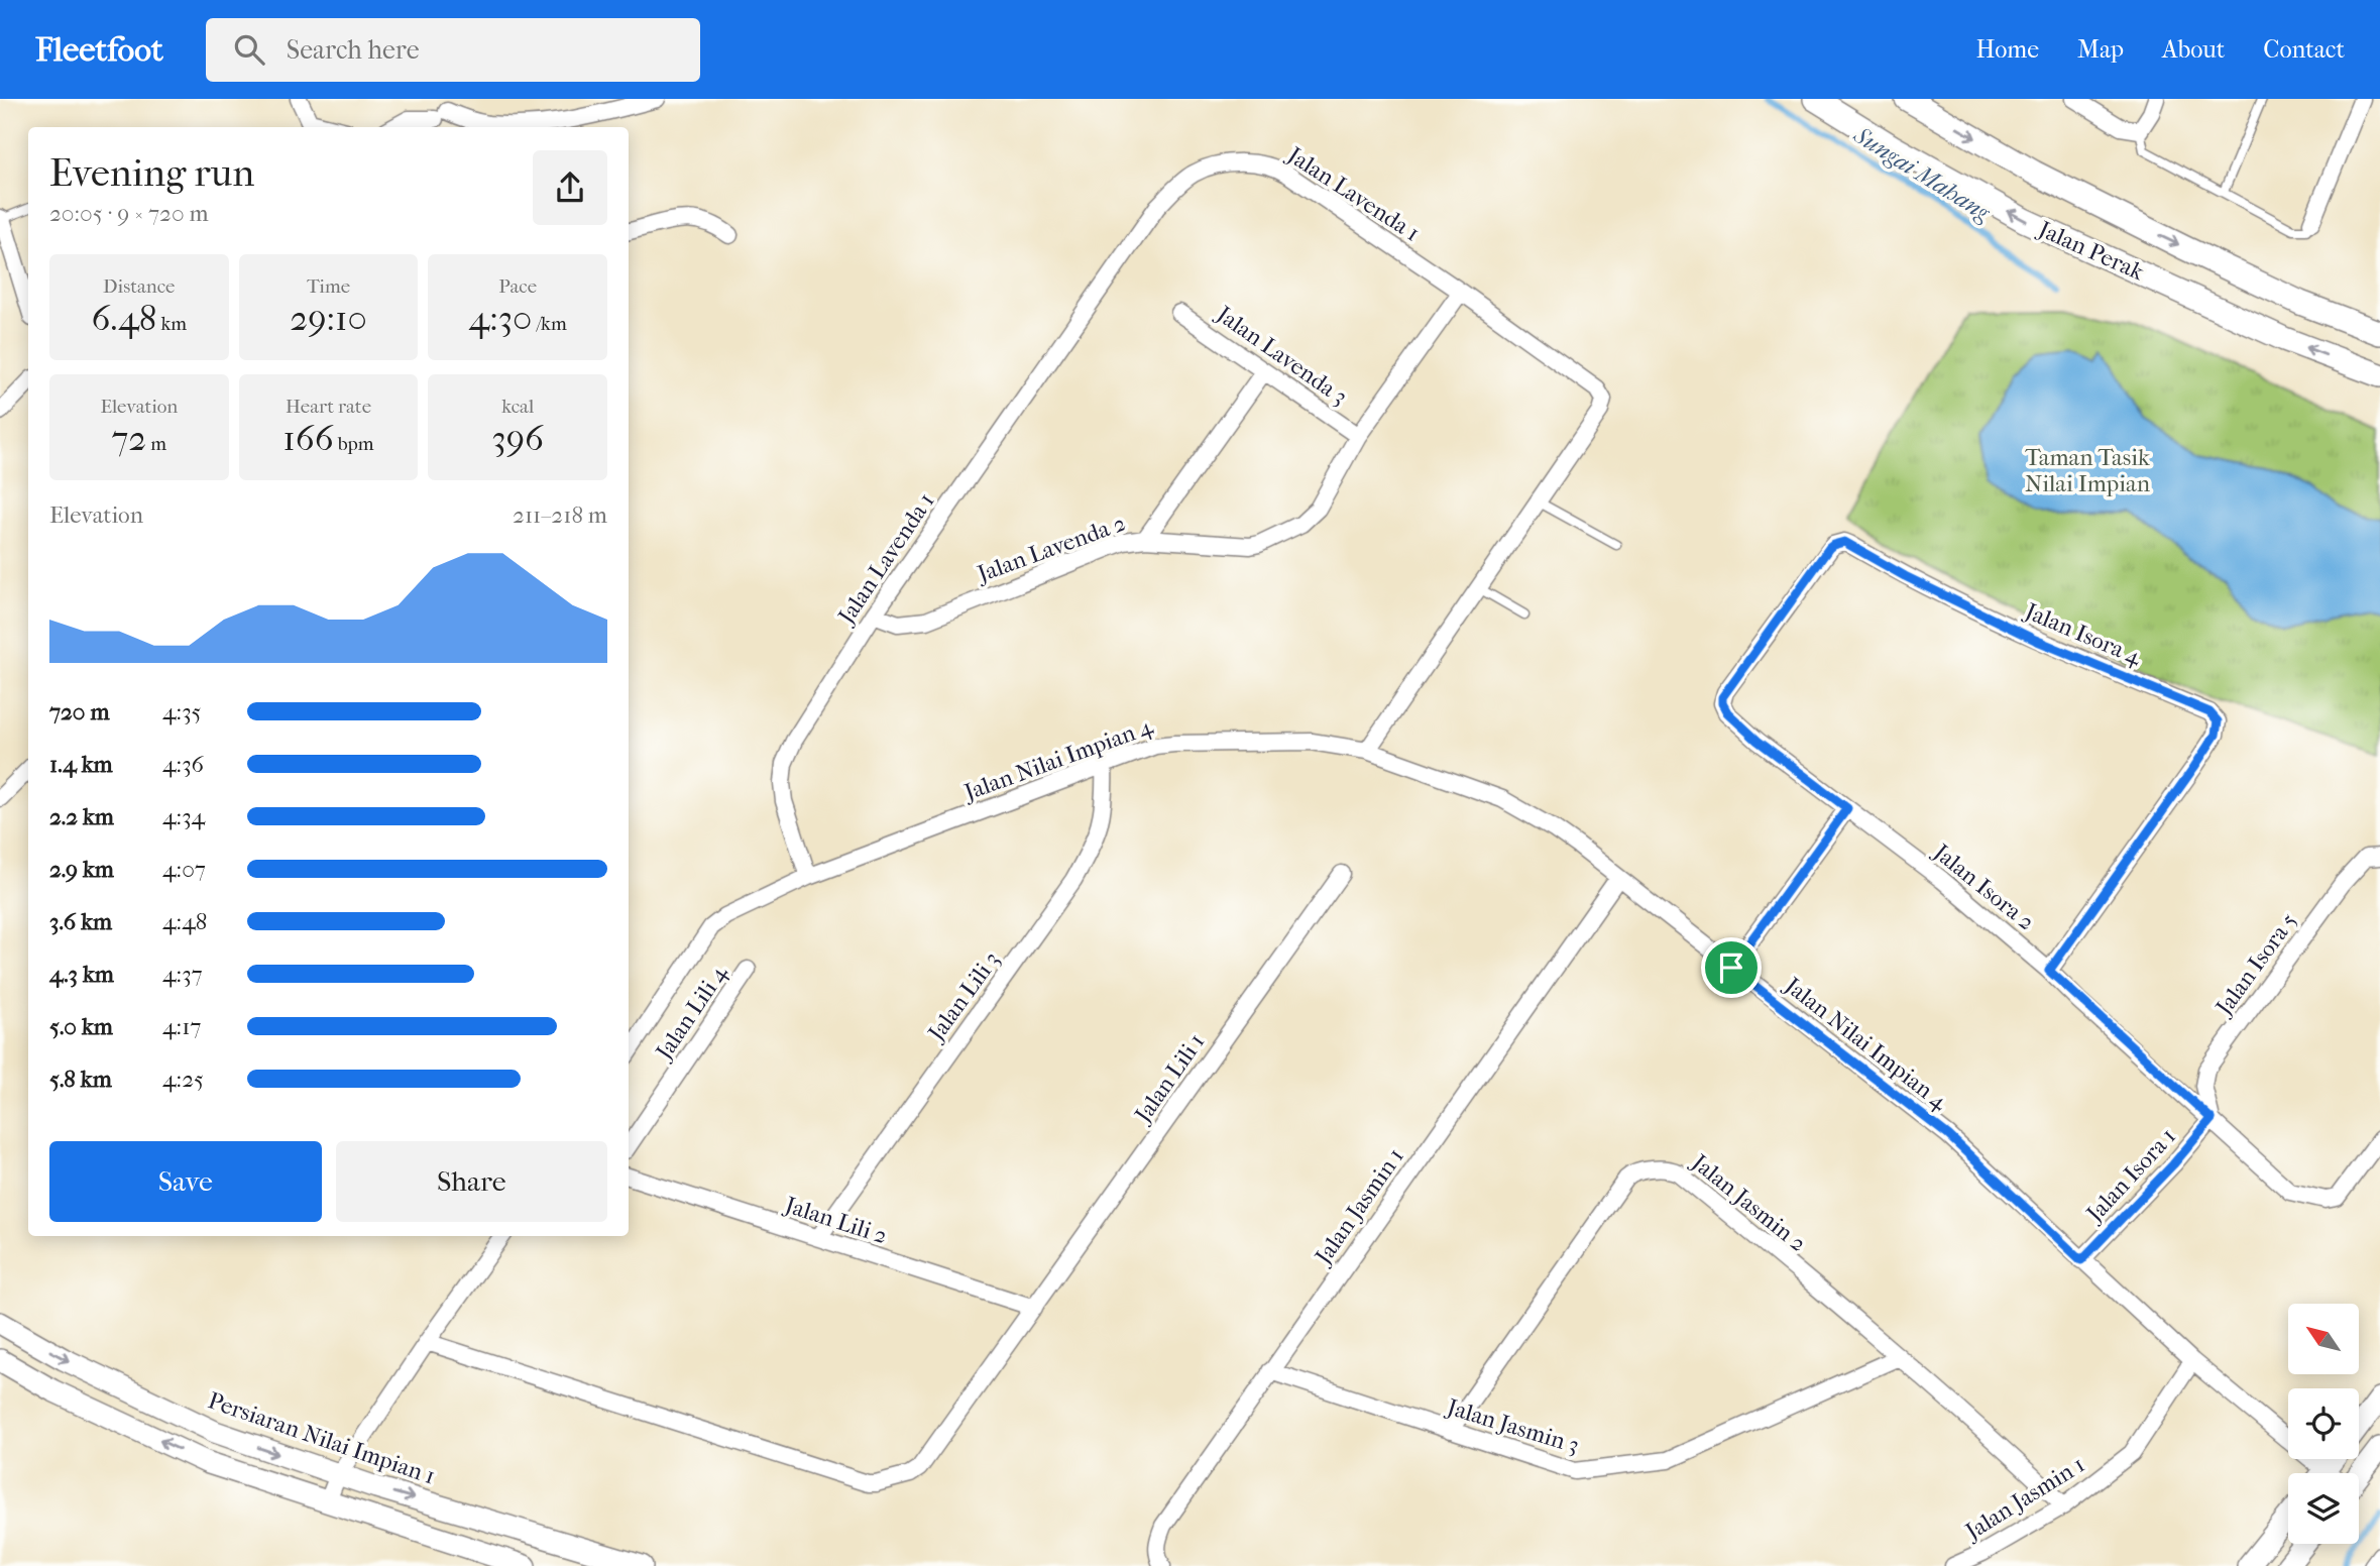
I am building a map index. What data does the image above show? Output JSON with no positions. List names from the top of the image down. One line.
{"streets":{"main road":["Jalan Perak"],"street":["Jalan Lavenda 1","Jalan Lavenda 3","Jalan Lavenda 2","Jalan Isora 4","Jalan Nilai Impian 4","Jalan Isora 2","Jalan Isora 5","Jalan Lili 3","Jalan Lili 4","Jalan Lili 1","Jalan Isora 1","Jalan Jasmin 2","Jalan Jasmin 1","Jalan Lili 2","Jalan Jasmin 3","Persiaran Nilai Impian 1"]},"crossings":[["Jalan Lavenda 1","Jalan Lavenda 2"],["Jalan Lavenda 1","Jalan Nilai Impian 4"],["Jalan Lavenda 3","Jalan Lavenda 2"],["Jalan Isora 4","Jalan Isora 2"],["Jalan Nilai Impian 4","Jalan Lili 3"],["Jalan Nilai Impian 4","Jalan Isora 1"],["Jalan Nilai Impian 4","Jalan Jasmin 1"],["Jalan Isora 2","Jalan Isora 5"],["Jalan Isora 2","Jalan Isora 1"],["Jalan Isora 5","Jalan Isora 1"],["Jalan Lili 3","Jalan Lili 2"],["Jalan Lili 1","Jalan Lili 2"],["Jalan Jasmin 2","Jalan Jasmin 1"],["Jalan Jasmin 2","Jalan Jasmin 3"],["Jalan Jasmin 1","Jalan Jasmin 3"]],"water":["Sungai Mahang"],"parks":["Taman Tasik Nilai Impian"],"north":"top left","page":{"header":"Fleetfoot","search":"Search here","nav":["Home","Map","About","Contact"],"heading":["Evening run","20:05 · 9 × 720 m"],"stats":[["Distance","6.48 km"],["Time","29:10"],["Pace","4:30 /km"],["Elevation","72 m"],["Heart rate","166 bpm"],["kcal","396"]],"chart":["Elevation","211–218 m"],"list":[{"name":"720 m","note":"4:35"},{"name":"1.4 km","note":"4:36"},{"name":"2.2 km","note":"4:34"},{"name":"2.9 km","note":"4:07"},{"name":"3.6 km","note":"4:48"},{"name":"4.3 km","note":"4:37"},{"name":"5.0 km","note":"4:17"},{"name":"5.8 km","note":"4:25"}],"buttons":["Save","Share"]}}
